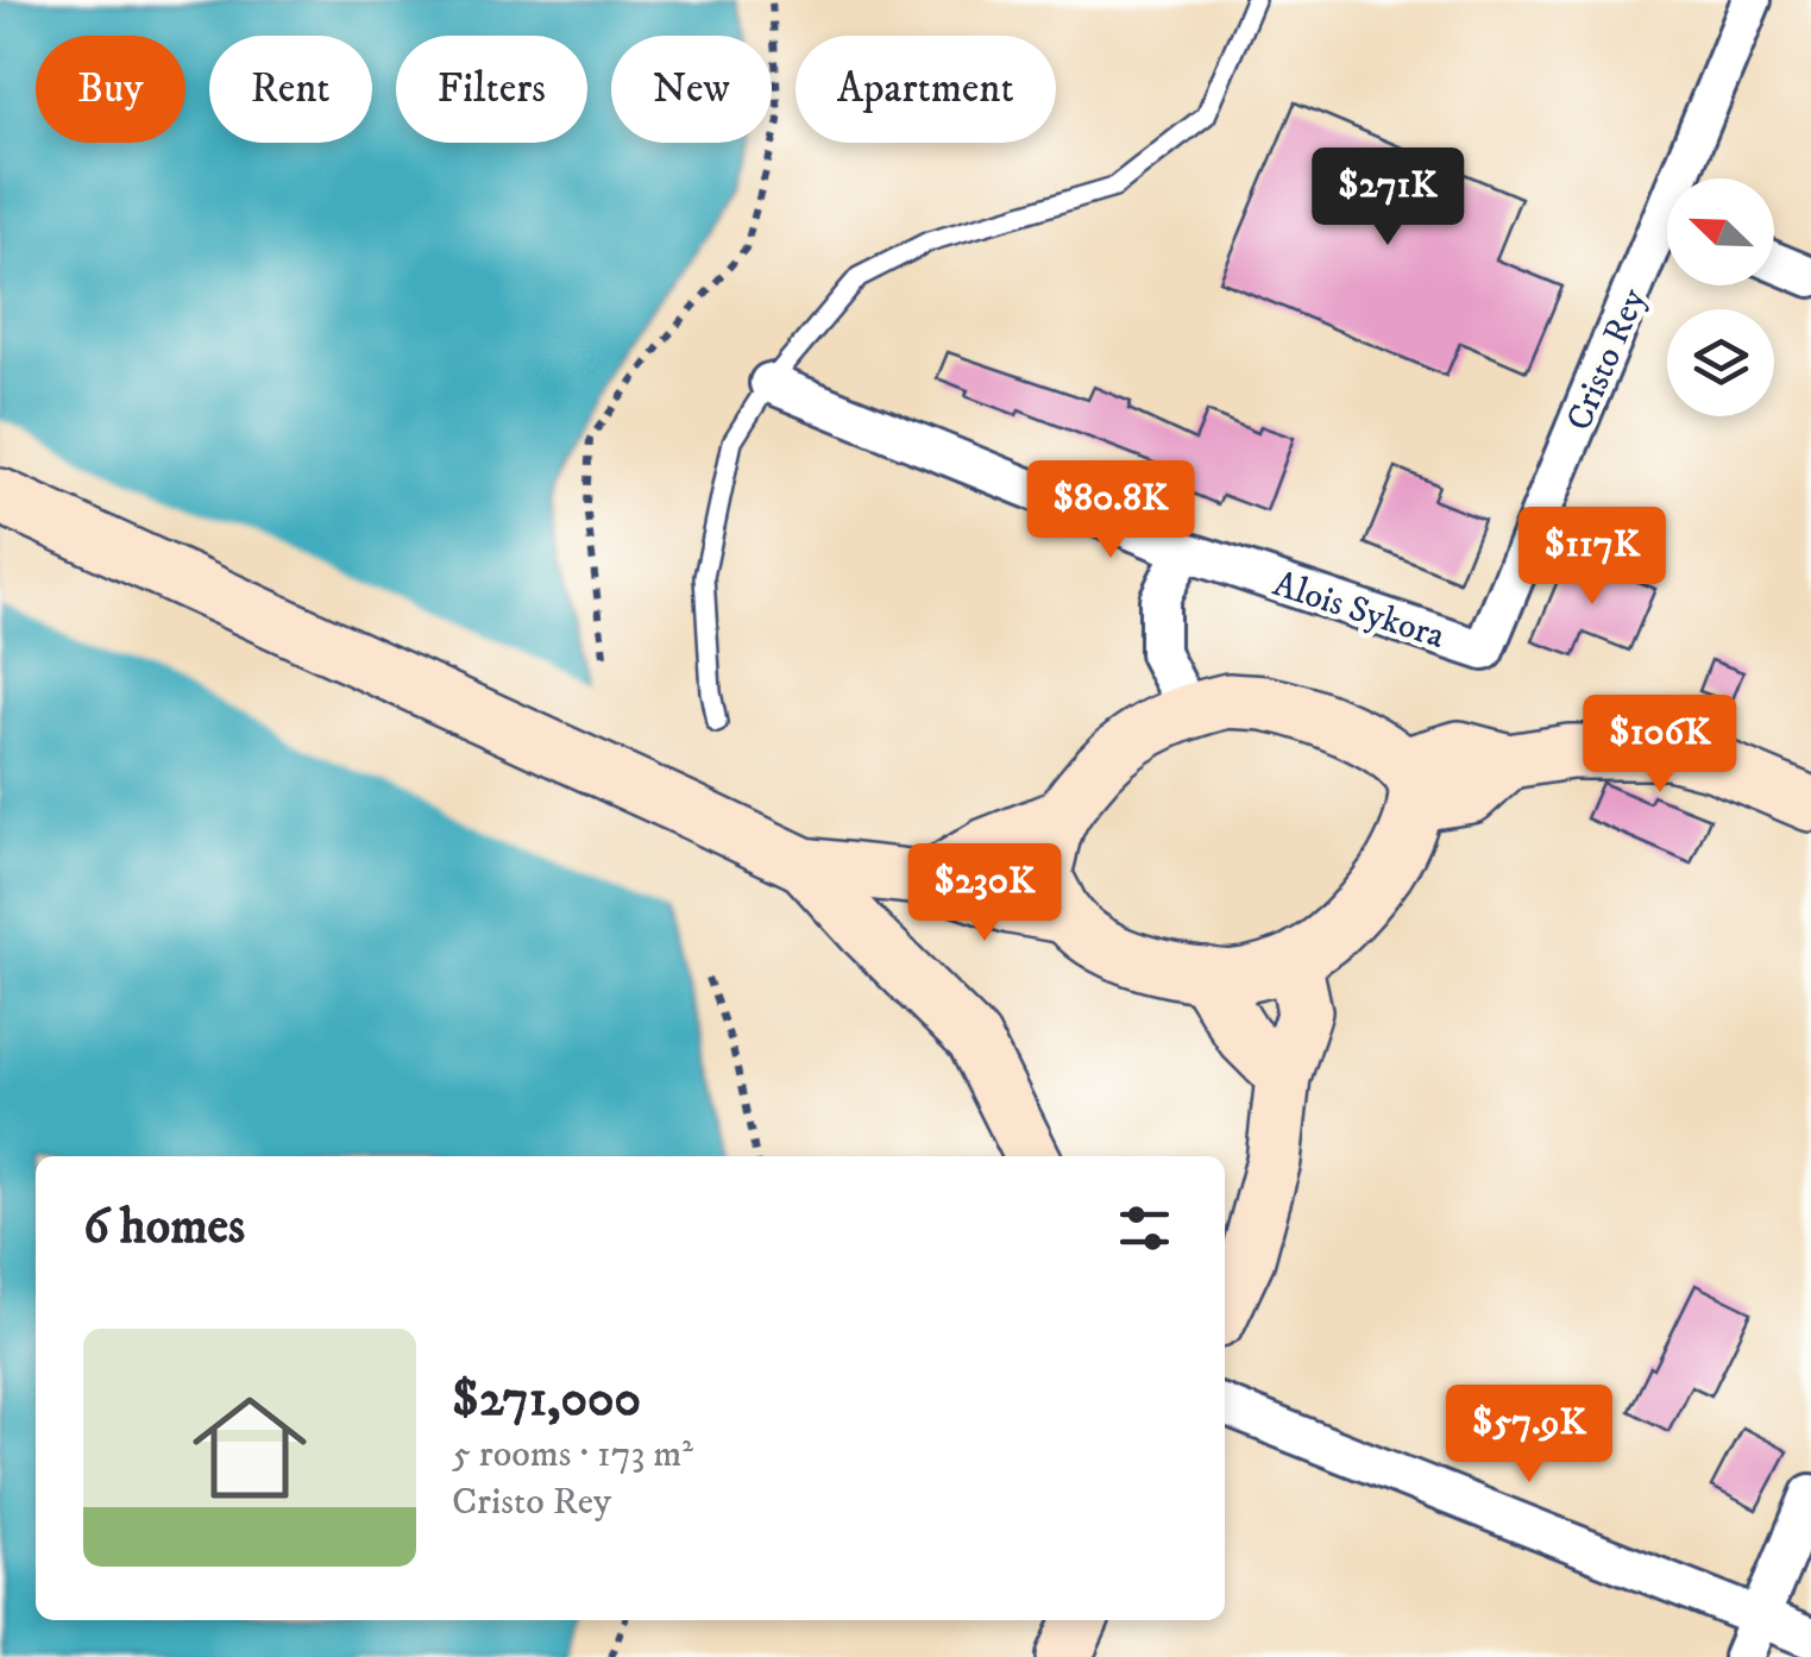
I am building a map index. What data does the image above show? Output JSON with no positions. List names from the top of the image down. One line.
{"streets":{"street":["Cristo Rey","Alois Sykora"]},"crossings":[["Cristo Rey","Alois Sykora"]],"north":"top left","page":{"chip":["Buy","Rent","Filters","New","Apartment"],"price":["$271K","$80.8K","$117K","$106K","$230K","$57.9K"],"heading":"6 homes","list":[{"name":"$271,000","note":"5 rooms · 173 m² · Cristo Rey"}]}}
